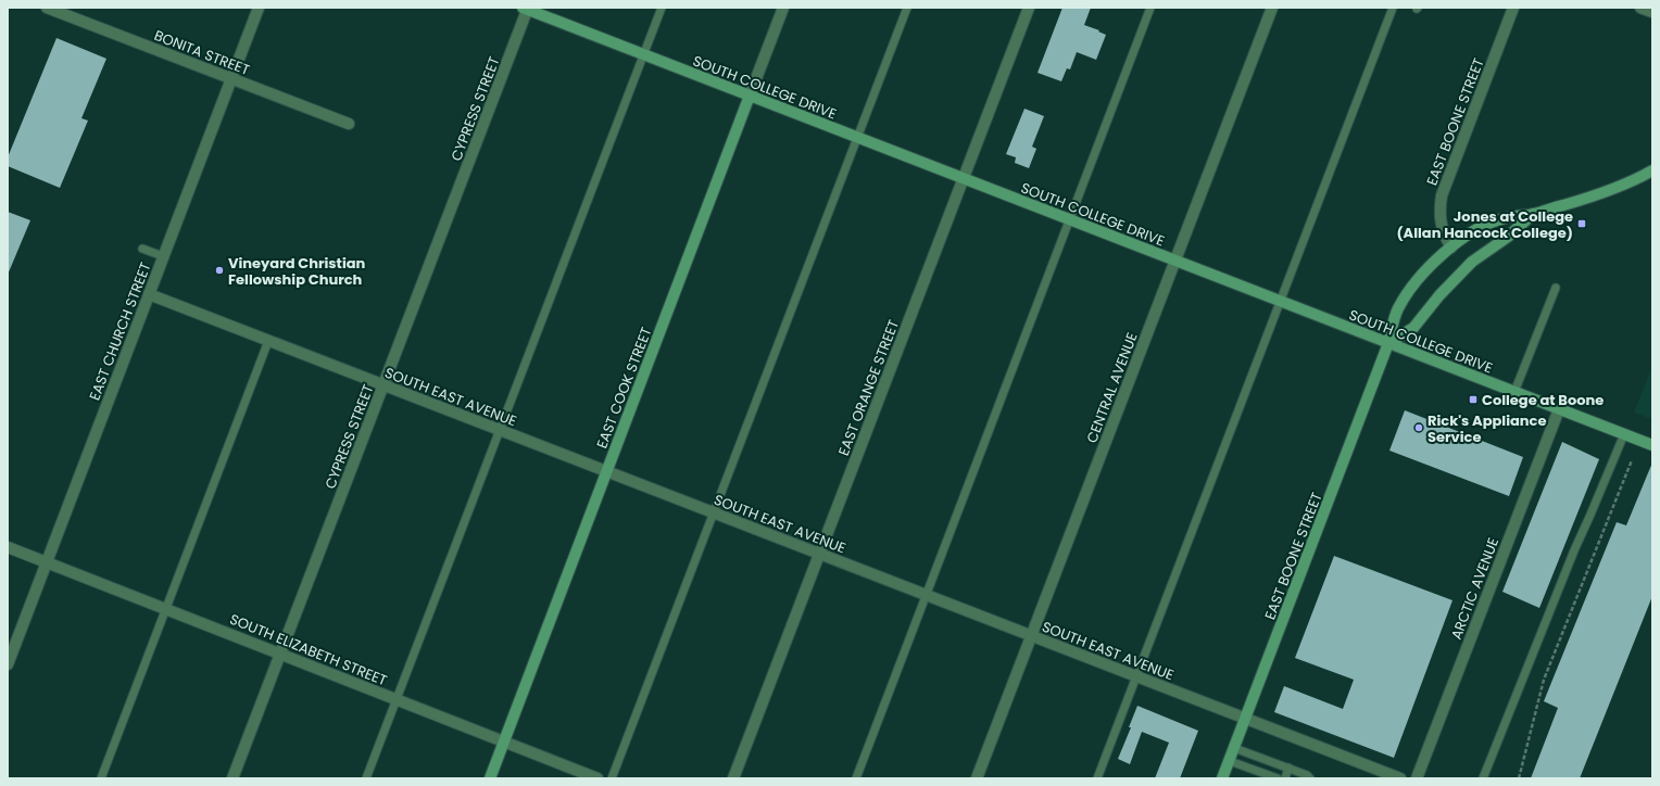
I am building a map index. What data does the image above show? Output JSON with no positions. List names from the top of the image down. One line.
{"streets":{"street":["BONITA STREET","SOUTH COLLEGE DRIVE","CYPRESS STREET","EAST BOONE STREET","EAST CHURCH STREET","EAST COOK STREET","EAST ORANGE STREET","CENTRAL AVENUE","SOUTH EAST AVENUE","ARCTIC AVENUE","SOUTH ELIZABETH STREET"]},"crossings":[["BONITA STREET","EAST CHURCH STREET"],["SOUTH COLLEGE DRIVE","CYPRESS STREET"],["SOUTH COLLEGE DRIVE","EAST BOONE STREET"],["SOUTH COLLEGE DRIVE","EAST COOK STREET"],["SOUTH COLLEGE DRIVE","EAST ORANGE STREET"],["SOUTH COLLEGE DRIVE","CENTRAL AVENUE"],["SOUTH COLLEGE DRIVE","ARCTIC AVENUE"],["CYPRESS STREET","SOUTH EAST AVENUE"],["CYPRESS STREET","SOUTH ELIZABETH STREET"],["EAST BOONE STREET","SOUTH EAST AVENUE"],["EAST CHURCH STREET","SOUTH EAST AVENUE"],["EAST CHURCH STREET","SOUTH ELIZABETH STREET"],["EAST COOK STREET","SOUTH EAST AVENUE"],["EAST COOK STREET","SOUTH ELIZABETH STREET"],["EAST ORANGE STREET","SOUTH EAST AVENUE"],["CENTRAL AVENUE","SOUTH EAST AVENUE"]],"places":{"transit":["Jones at College (Allan Hancock College)","College at Boone"],"other":["Vineyard Christian Fellowship Church","Rick's Appliance Service"]}}
